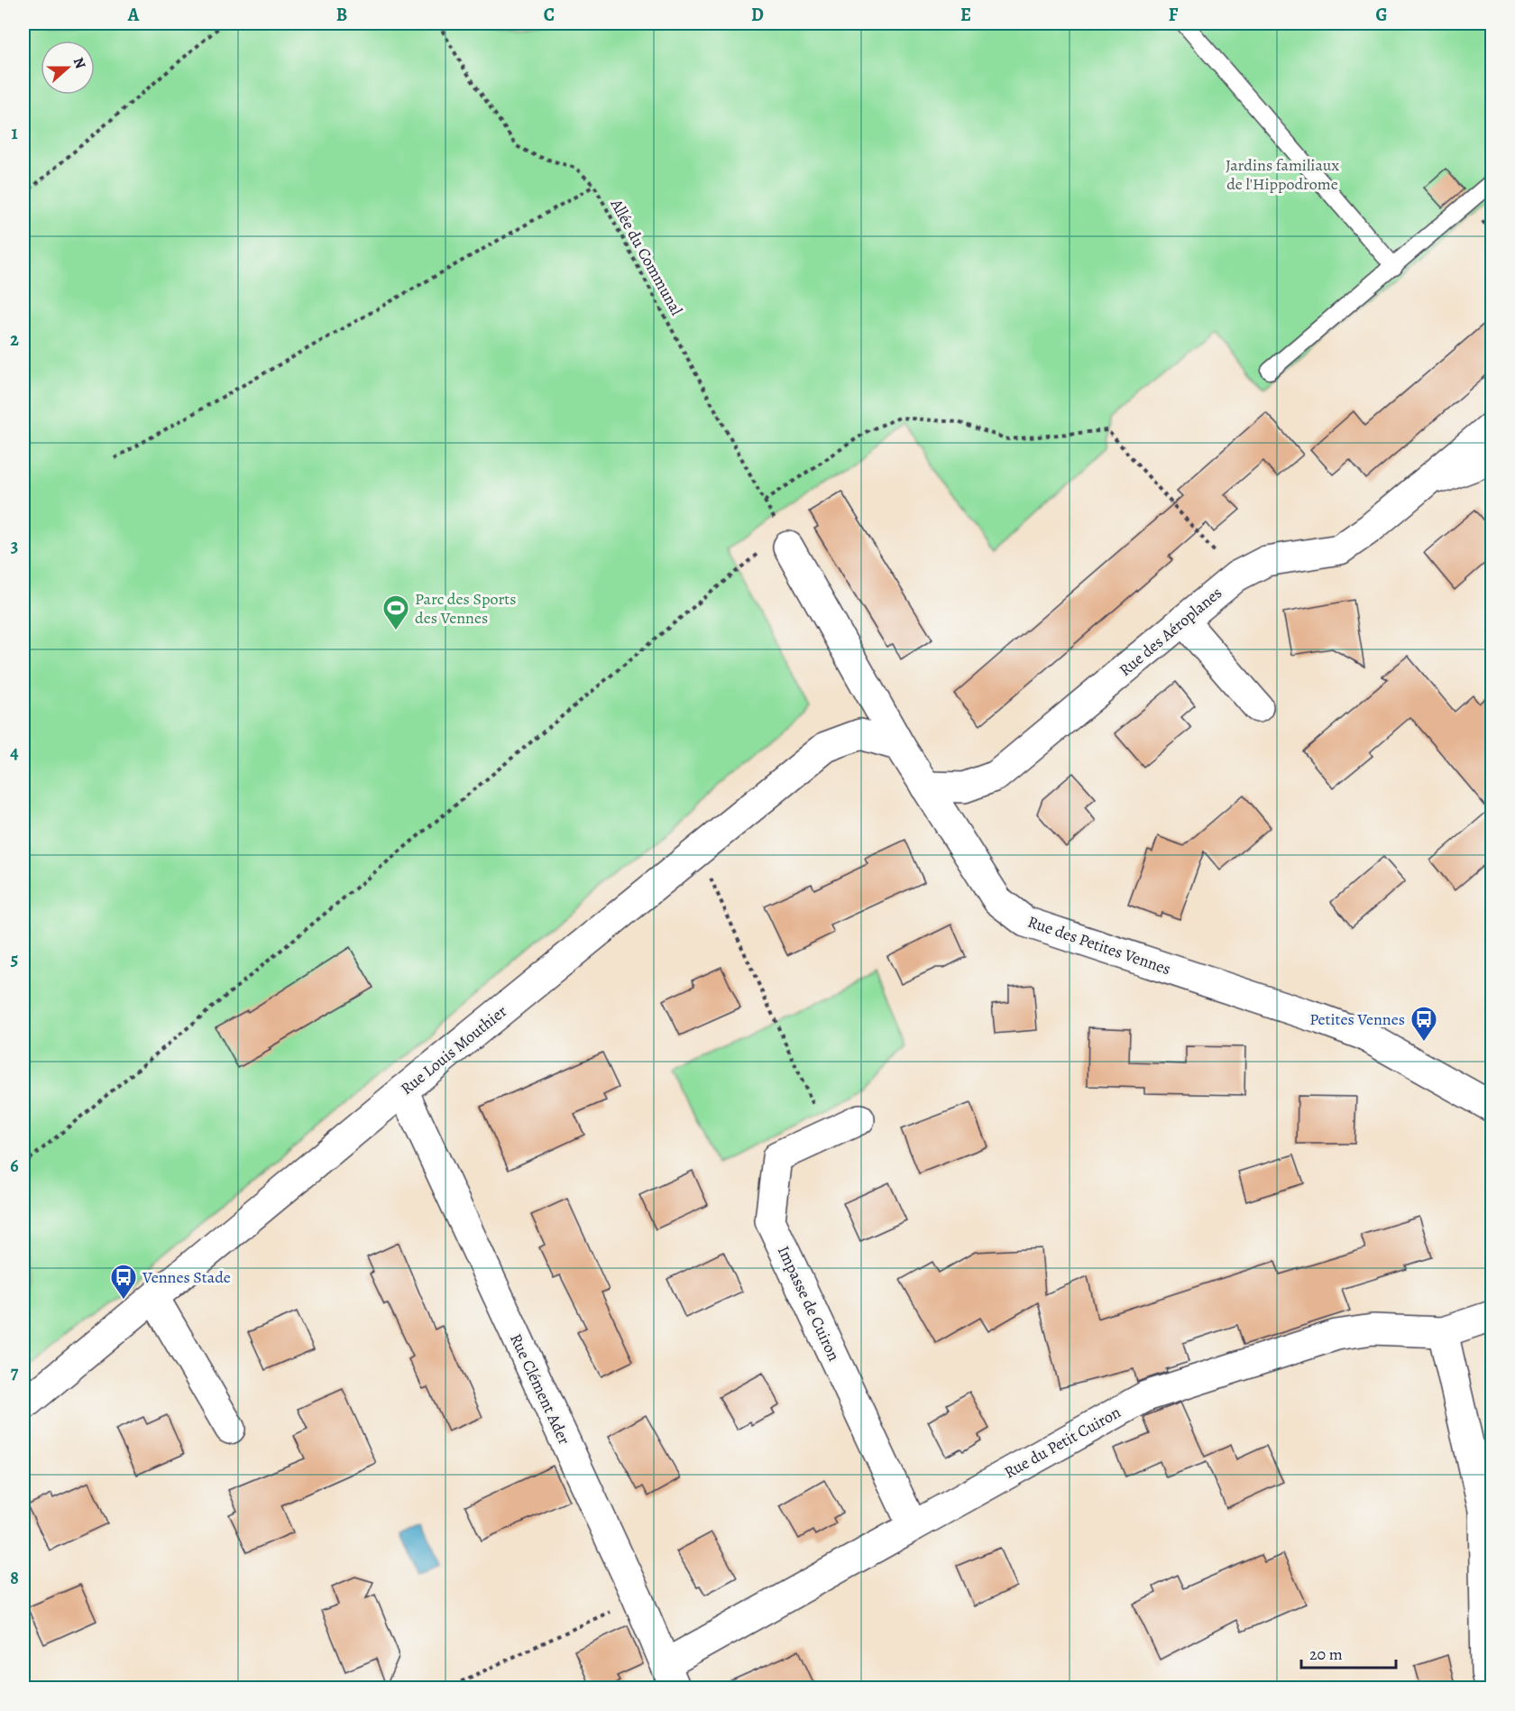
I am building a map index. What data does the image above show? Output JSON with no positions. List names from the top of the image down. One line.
{"streets":{"street":["Rue des Aéroplanes","Rue des Petites Vennes","Rue Louis Mouthier","Impasse de Cuiron","Rue Clément Ader","Rue du Petit Cuiron"],"path":["Allée du Communal"]},"crossings":[["Allée du Communal","Rue des Petites Vennes"],["Rue des Aéroplanes","Rue des Petites Vennes"],["Rue des Petites Vennes","Rue Louis Mouthier"],["Rue Louis Mouthier","Rue Clément Ader"],["Impasse de Cuiron","Rue du Petit Cuiron"],["Rue Clément Ader","Rue du Petit Cuiron"]],"parks":["Jardins familiaux de l'Hippodrome"],"places":{"sports":["Parc des Sports des Vennes"],"bus stop":["Petites Vennes","Vennes Stade"]},"scale_bar":"20 m","north":"right","grid":{"columns":["A","B","C","D","E","F","G"],"rows":["1","2","3","4","5","6","7","8"]}}
